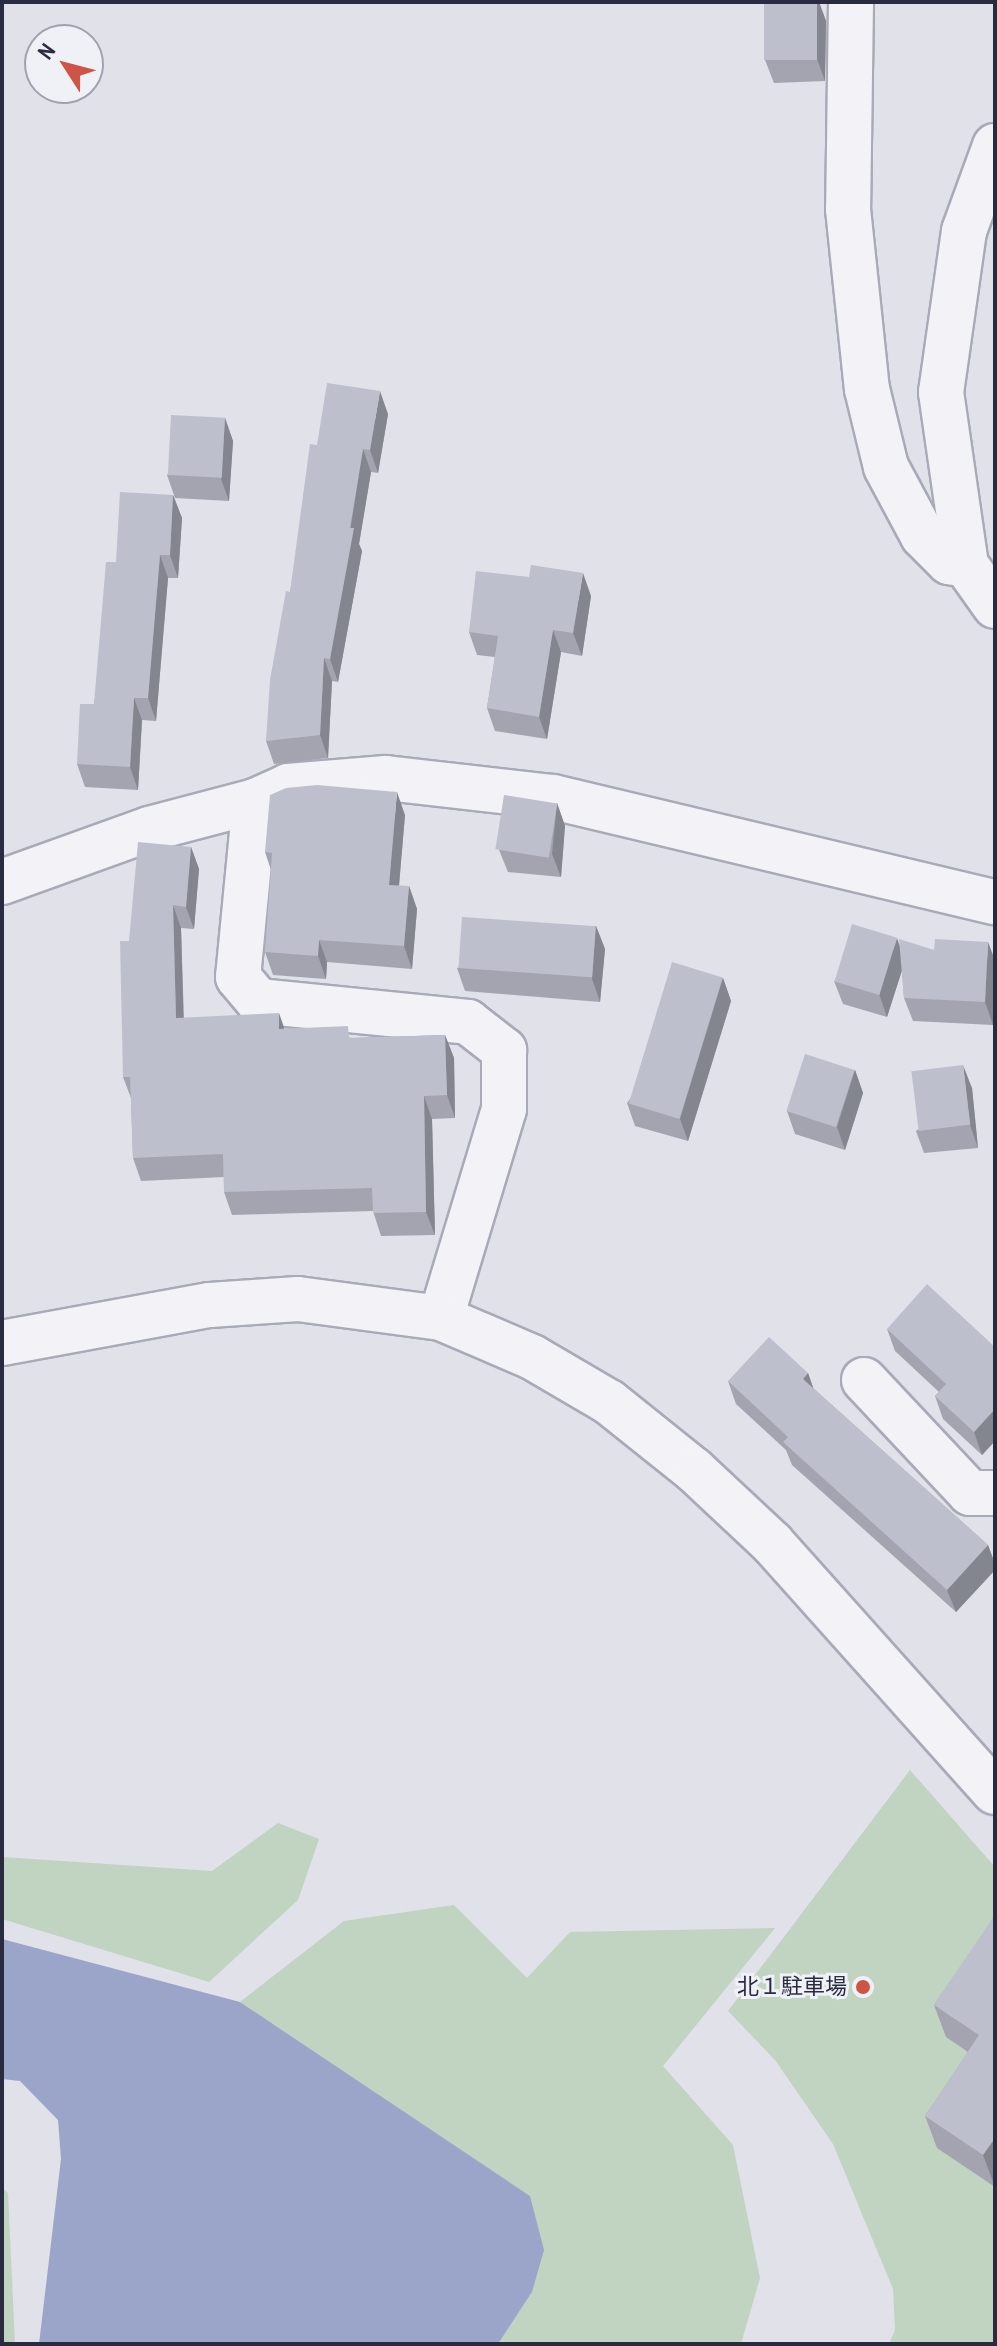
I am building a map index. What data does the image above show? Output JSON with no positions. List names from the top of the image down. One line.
{"places":["北１駐車場"],"north":"top left"}
